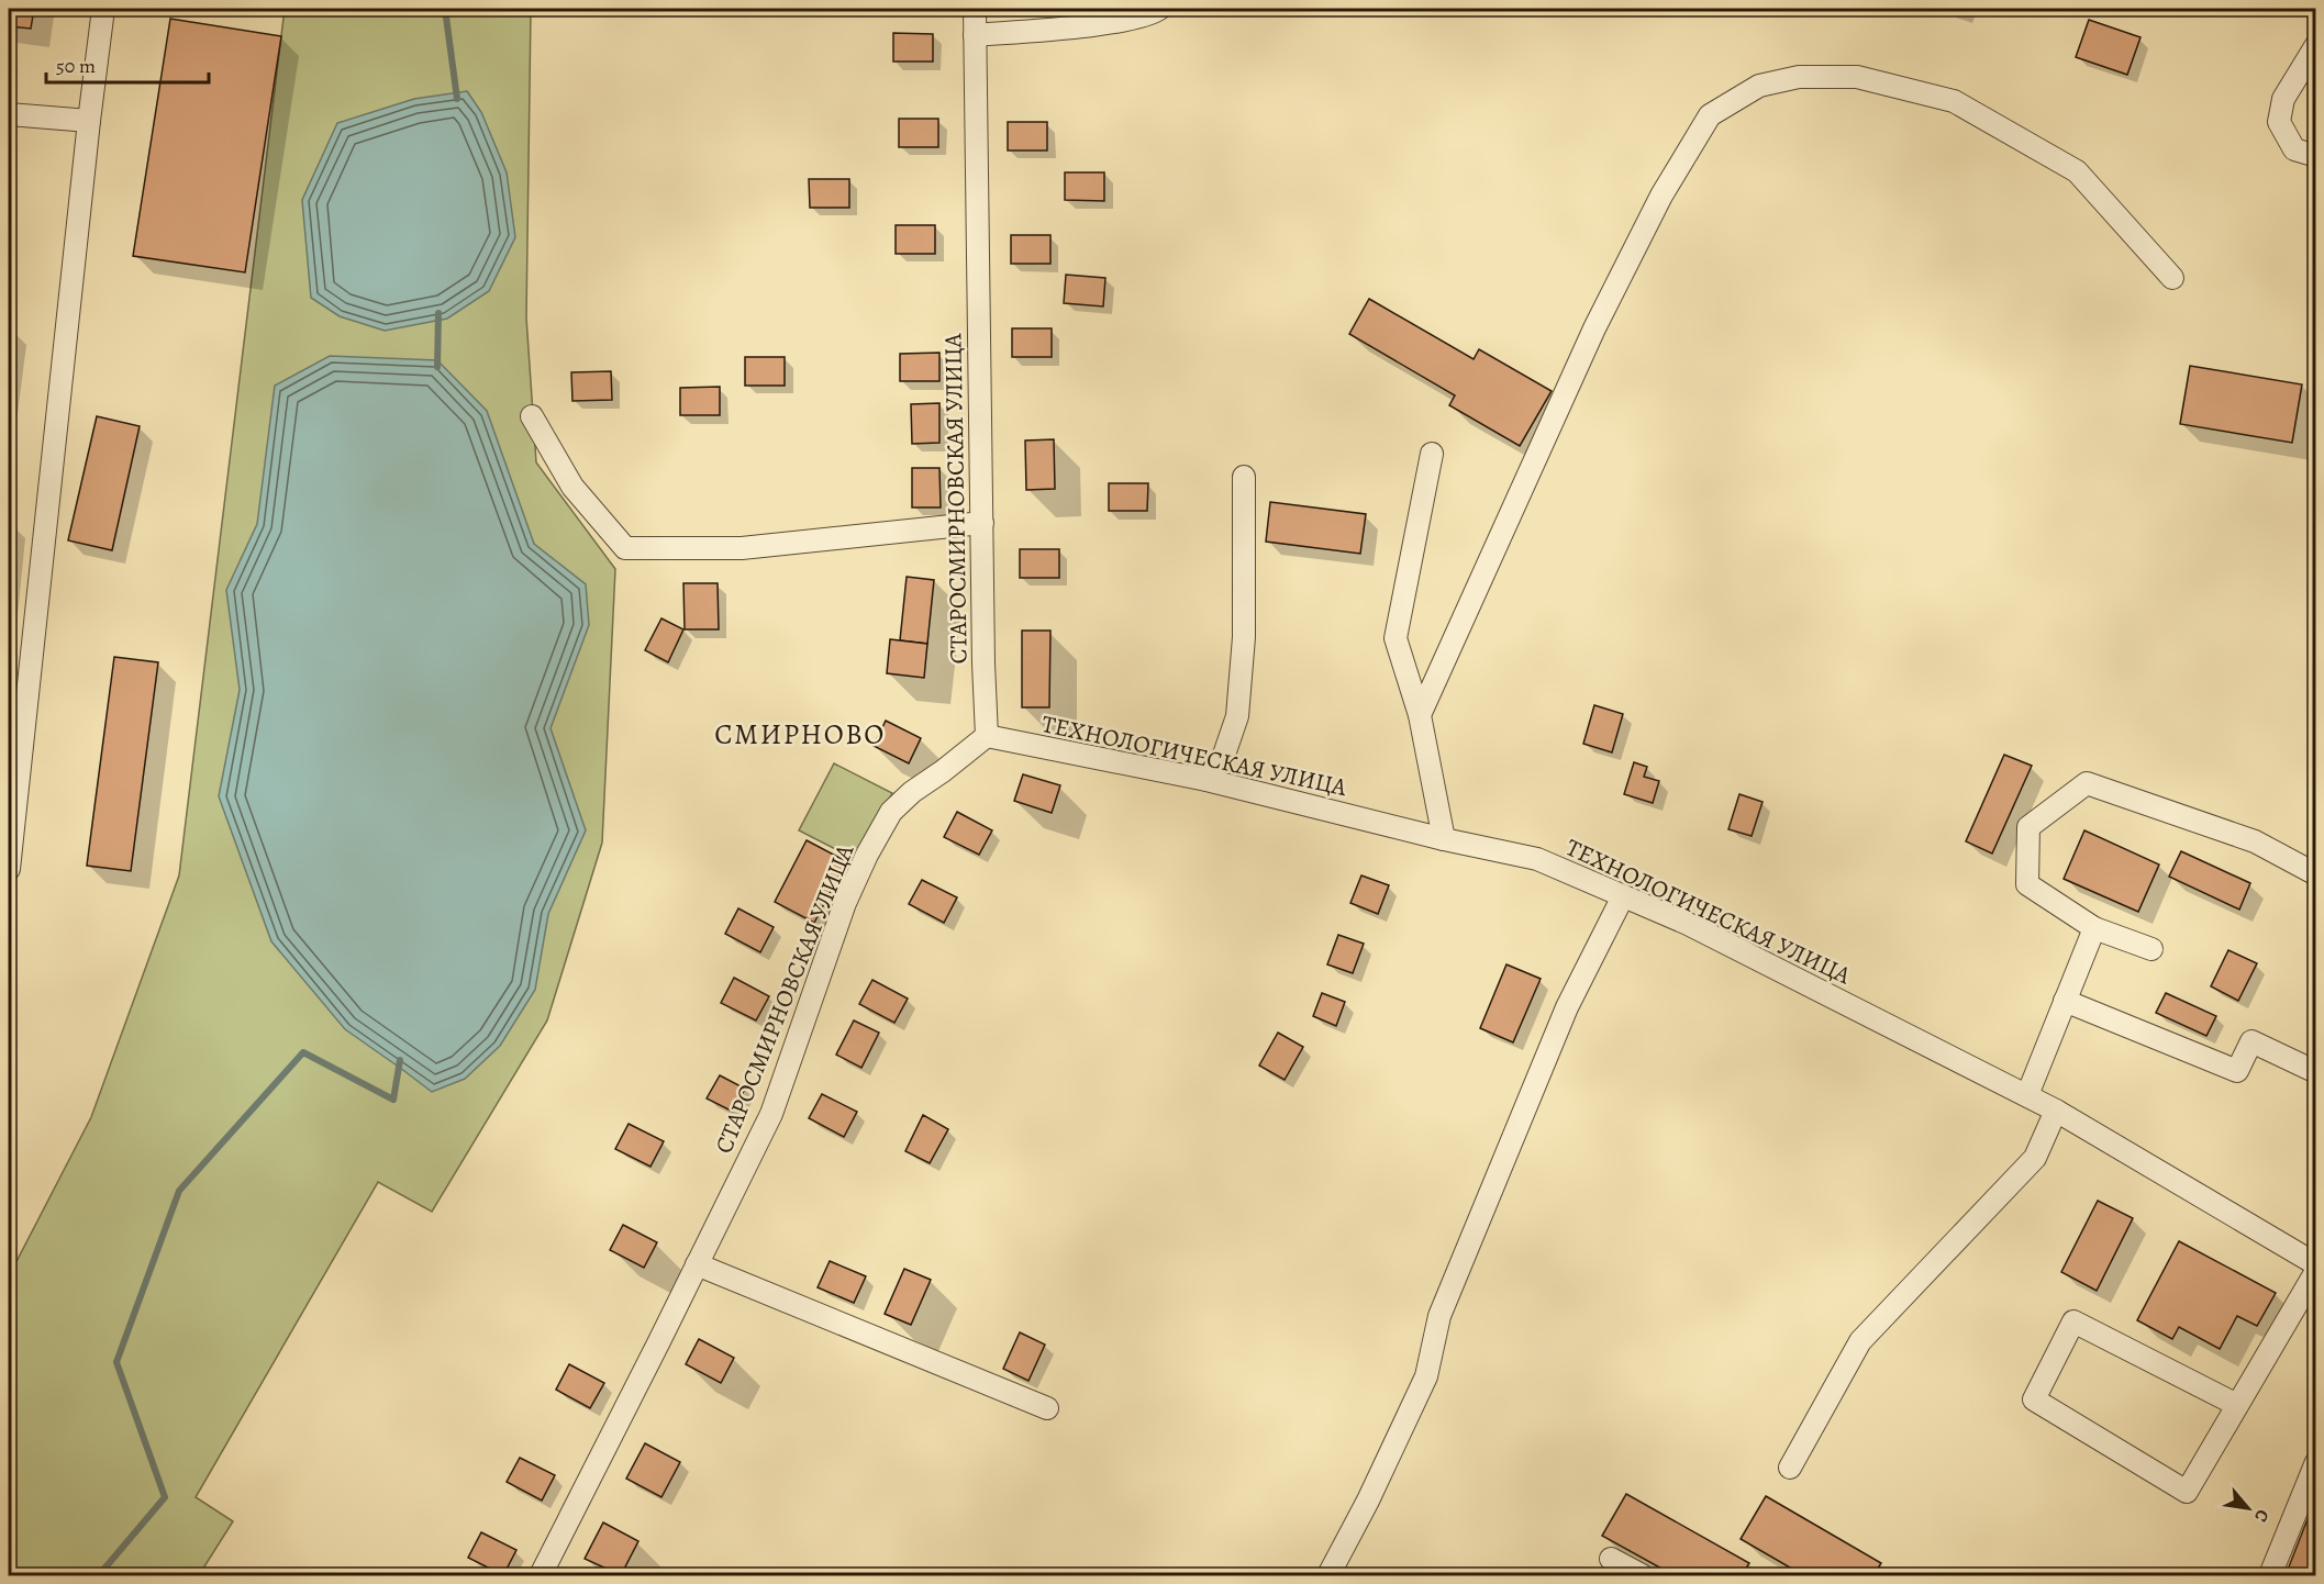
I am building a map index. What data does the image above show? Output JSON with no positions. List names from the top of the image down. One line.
{"streets":{"street":["СТАРОСМИРНОВСКАЯ УЛИЦА","ТЕХНОЛОГИЧЕСКАЯ УЛИЦА"]},"crossings":[["СТАРОСМИРНОВСКАЯ УЛИЦА","ТЕХНОЛОГИЧЕСКАЯ УЛИЦА"]],"districts":["СМИРНОВО"],"scale_bar":"50 m","north":"bottom right"}
